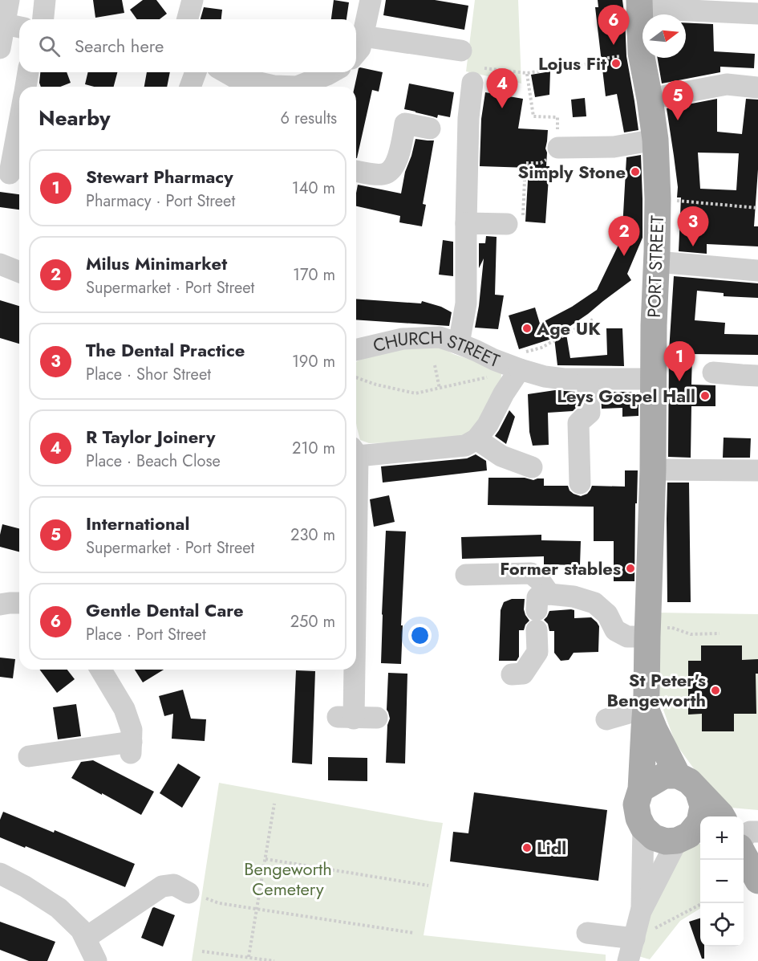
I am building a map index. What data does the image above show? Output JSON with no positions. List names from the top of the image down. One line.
{"streets":{"main road":["PORT STREET"],"street":["CHURCH STREET"]},"crossings":[["PORT STREET","CHURCH STREET"]],"parks":["Bengeworth Cemetery"],"places":["Lojus Fit","Simply Stone","Age UK","Leys Gospel Hall","Former stables","St Peter's Bengeworth","Lidl"],"north":"right","page":{"pins":["6","4","5","3","2","1"],"search":"Search here","heading":["Nearby","6 results"],"list":[{"mark":"1","name":"Stewart Pharmacy","note":"Pharmacy · Port Street","value":"140 m"},{"mark":"2","name":"Milus Minimarket","note":"Supermarket · Port Street","value":"170 m"},{"mark":"3","name":"The Dental Practice","note":"Place · Shor Street","value":"190 m"},{"mark":"4","name":"R Taylor Joinery","note":"Place · Beach Close","value":"210 m"},{"mark":"5","name":"International","note":"Supermarket · Port Street","value":"230 m"},{"mark":"6","name":"Gentle Dental Care","note":"Place · Port Street","value":"250 m"}],"map_buttons":["+","−"]}}
